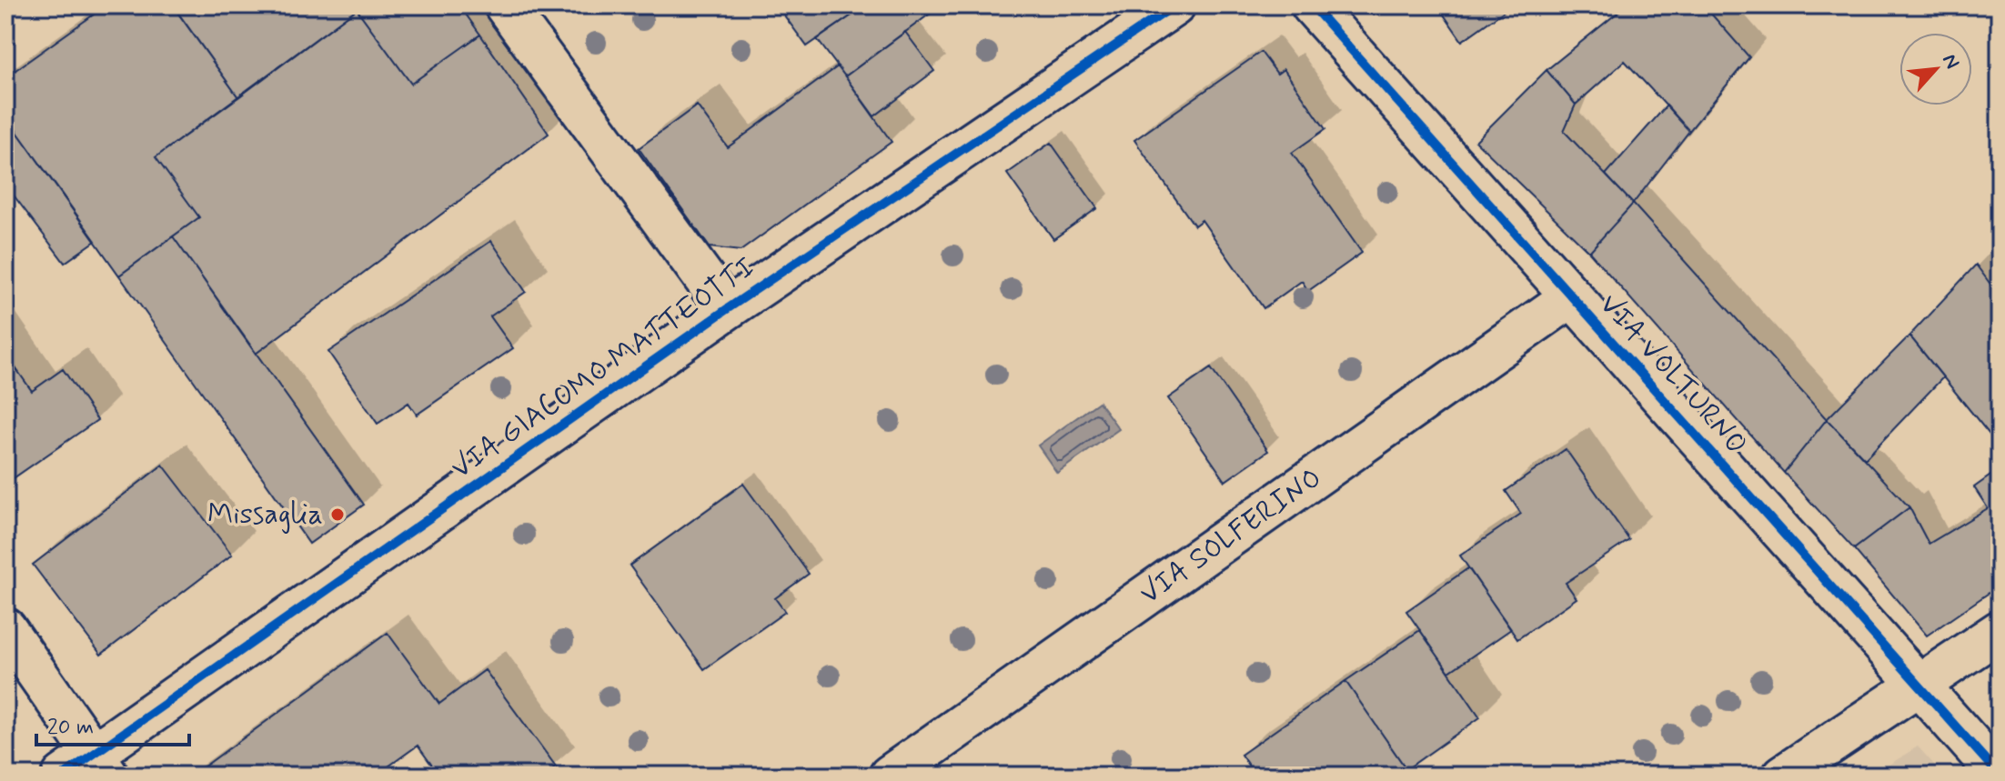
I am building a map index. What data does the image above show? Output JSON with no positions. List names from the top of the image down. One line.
{"streets":{"street":["VIA GIACOMO MATTEOTTI","VIA VOLTURNO","VIA SOLFERINO"]},"crossings":[["VIA VOLTURNO","VIA SOLFERINO"]],"places":["Missaglia"],"scale_bar":"20 m","north":"top right"}
